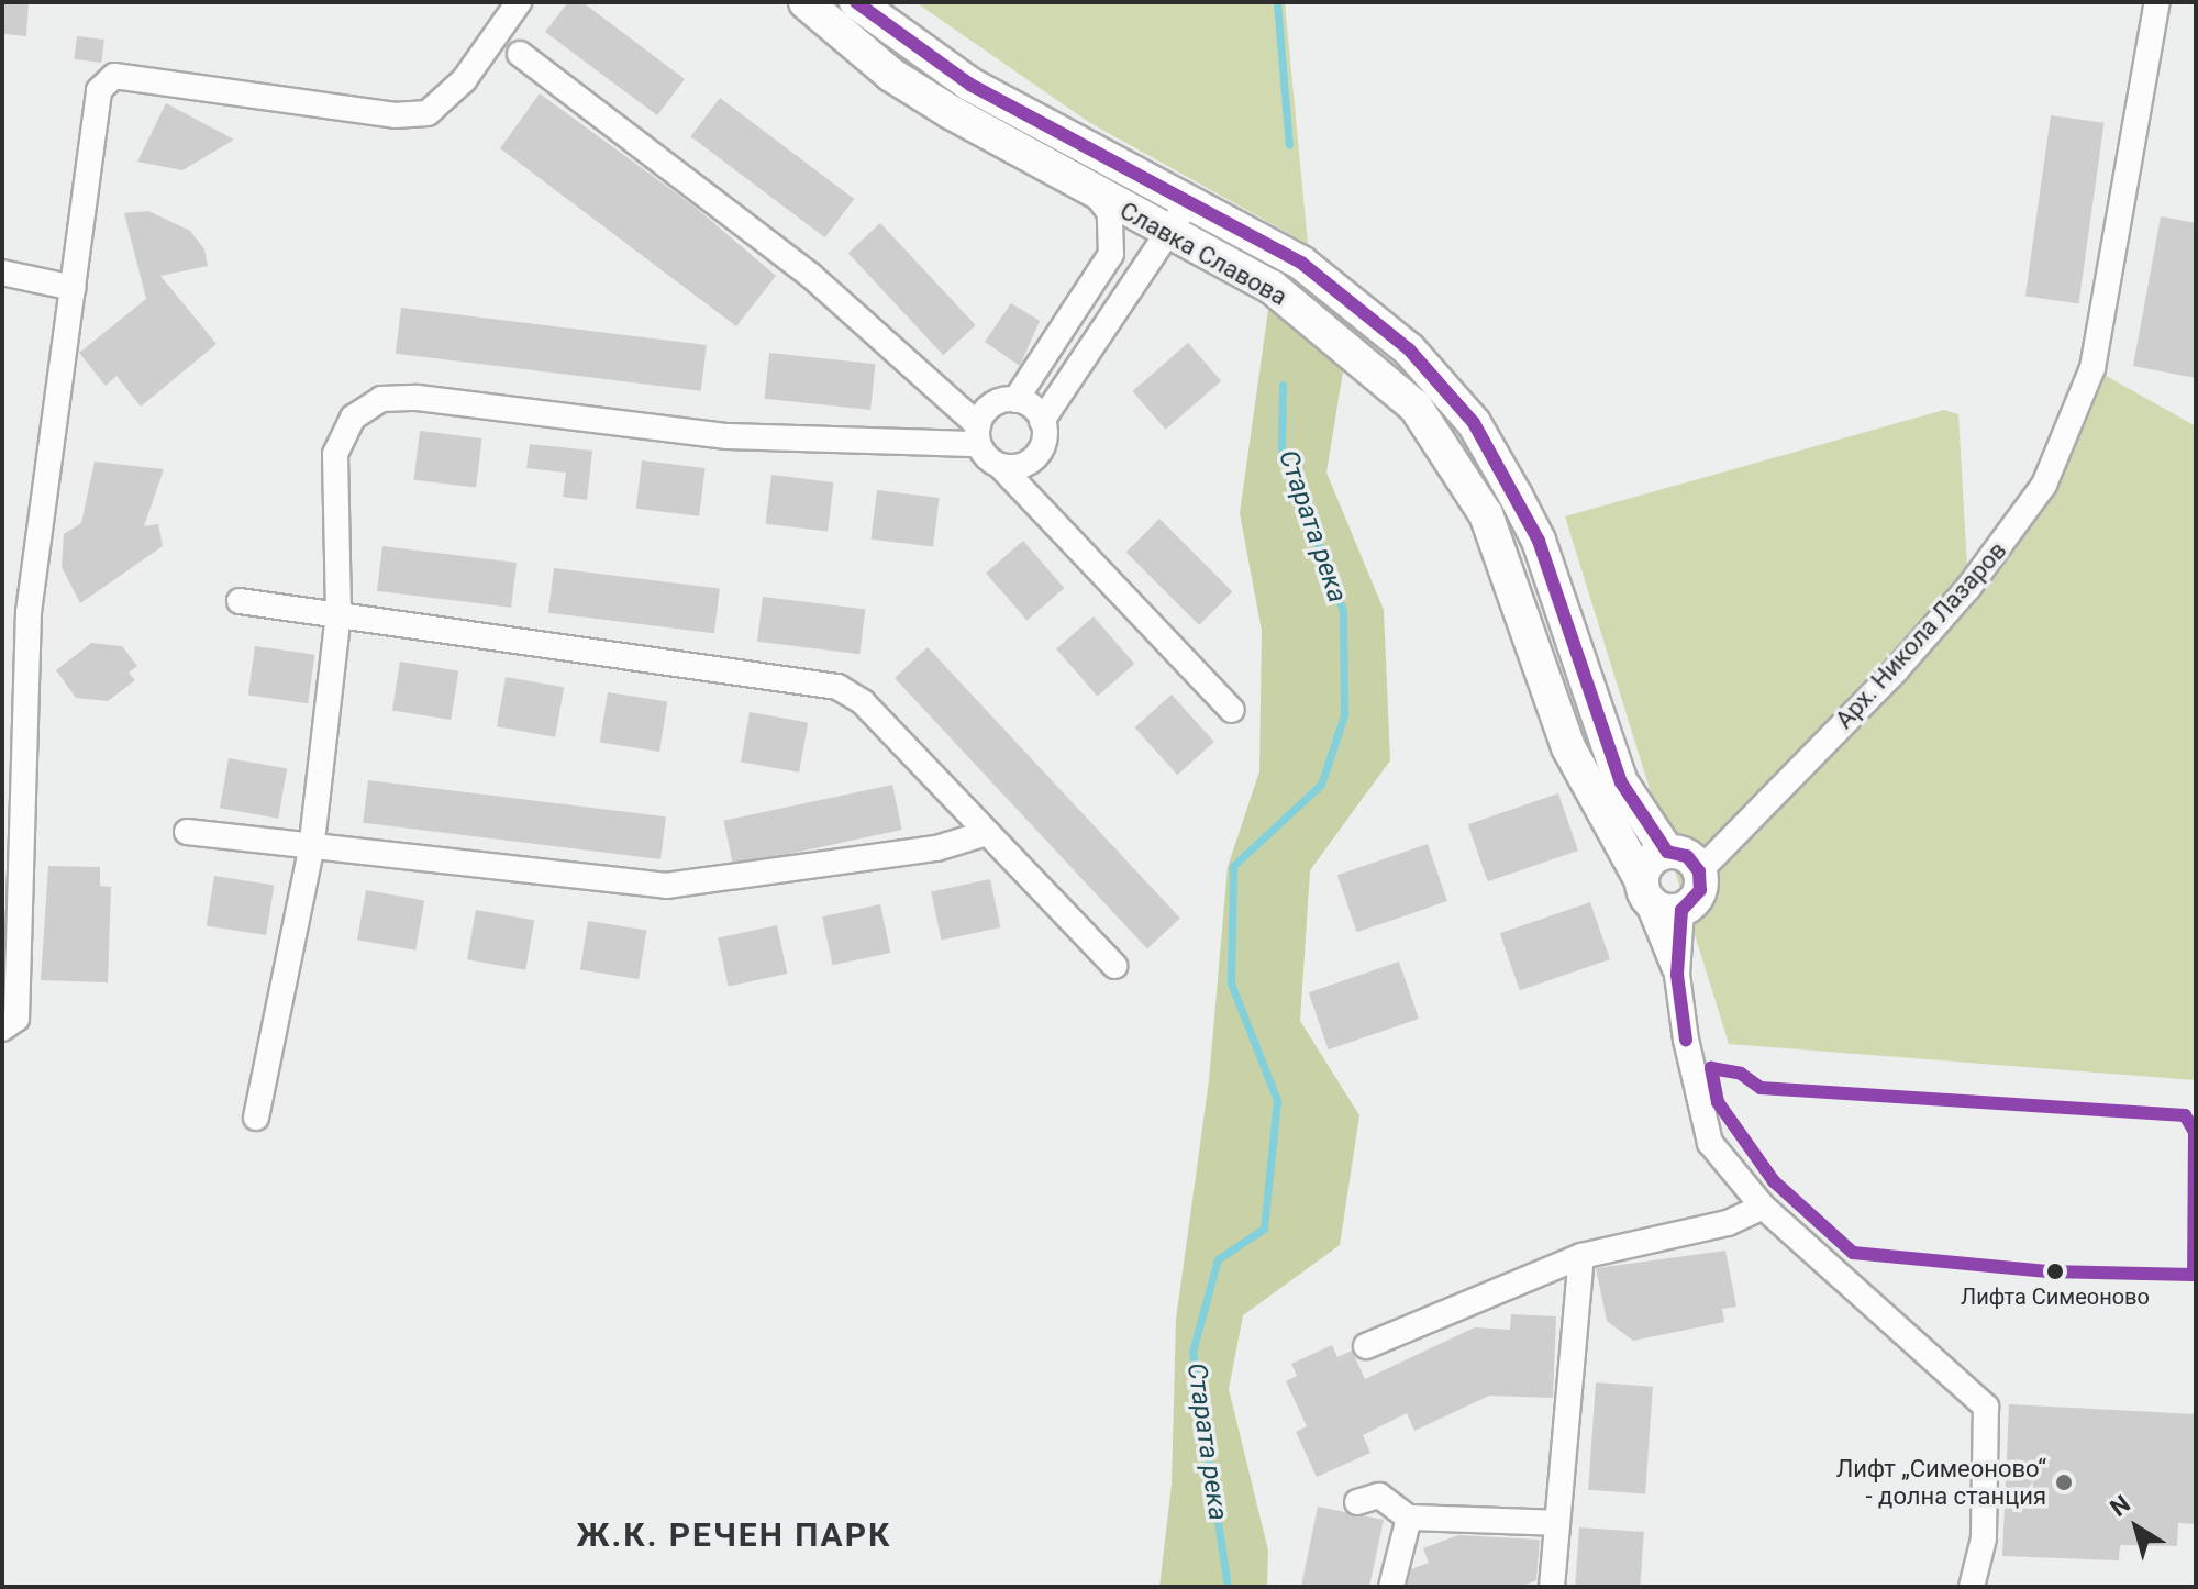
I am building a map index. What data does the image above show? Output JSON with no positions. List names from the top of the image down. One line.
{"streets":{"street":["Славка Славова","Арх. Никола Лазаров"]},"crossings":[["Славка Славова","Арх. Никола Лазаров"]],"districts":["Ж.К. РЕЧЕН ПАРК"],"water":["Старата река"],"places":["Лифта Симеоново","Лифт „Симеоново“ - долна станция"],"north":"top left"}
